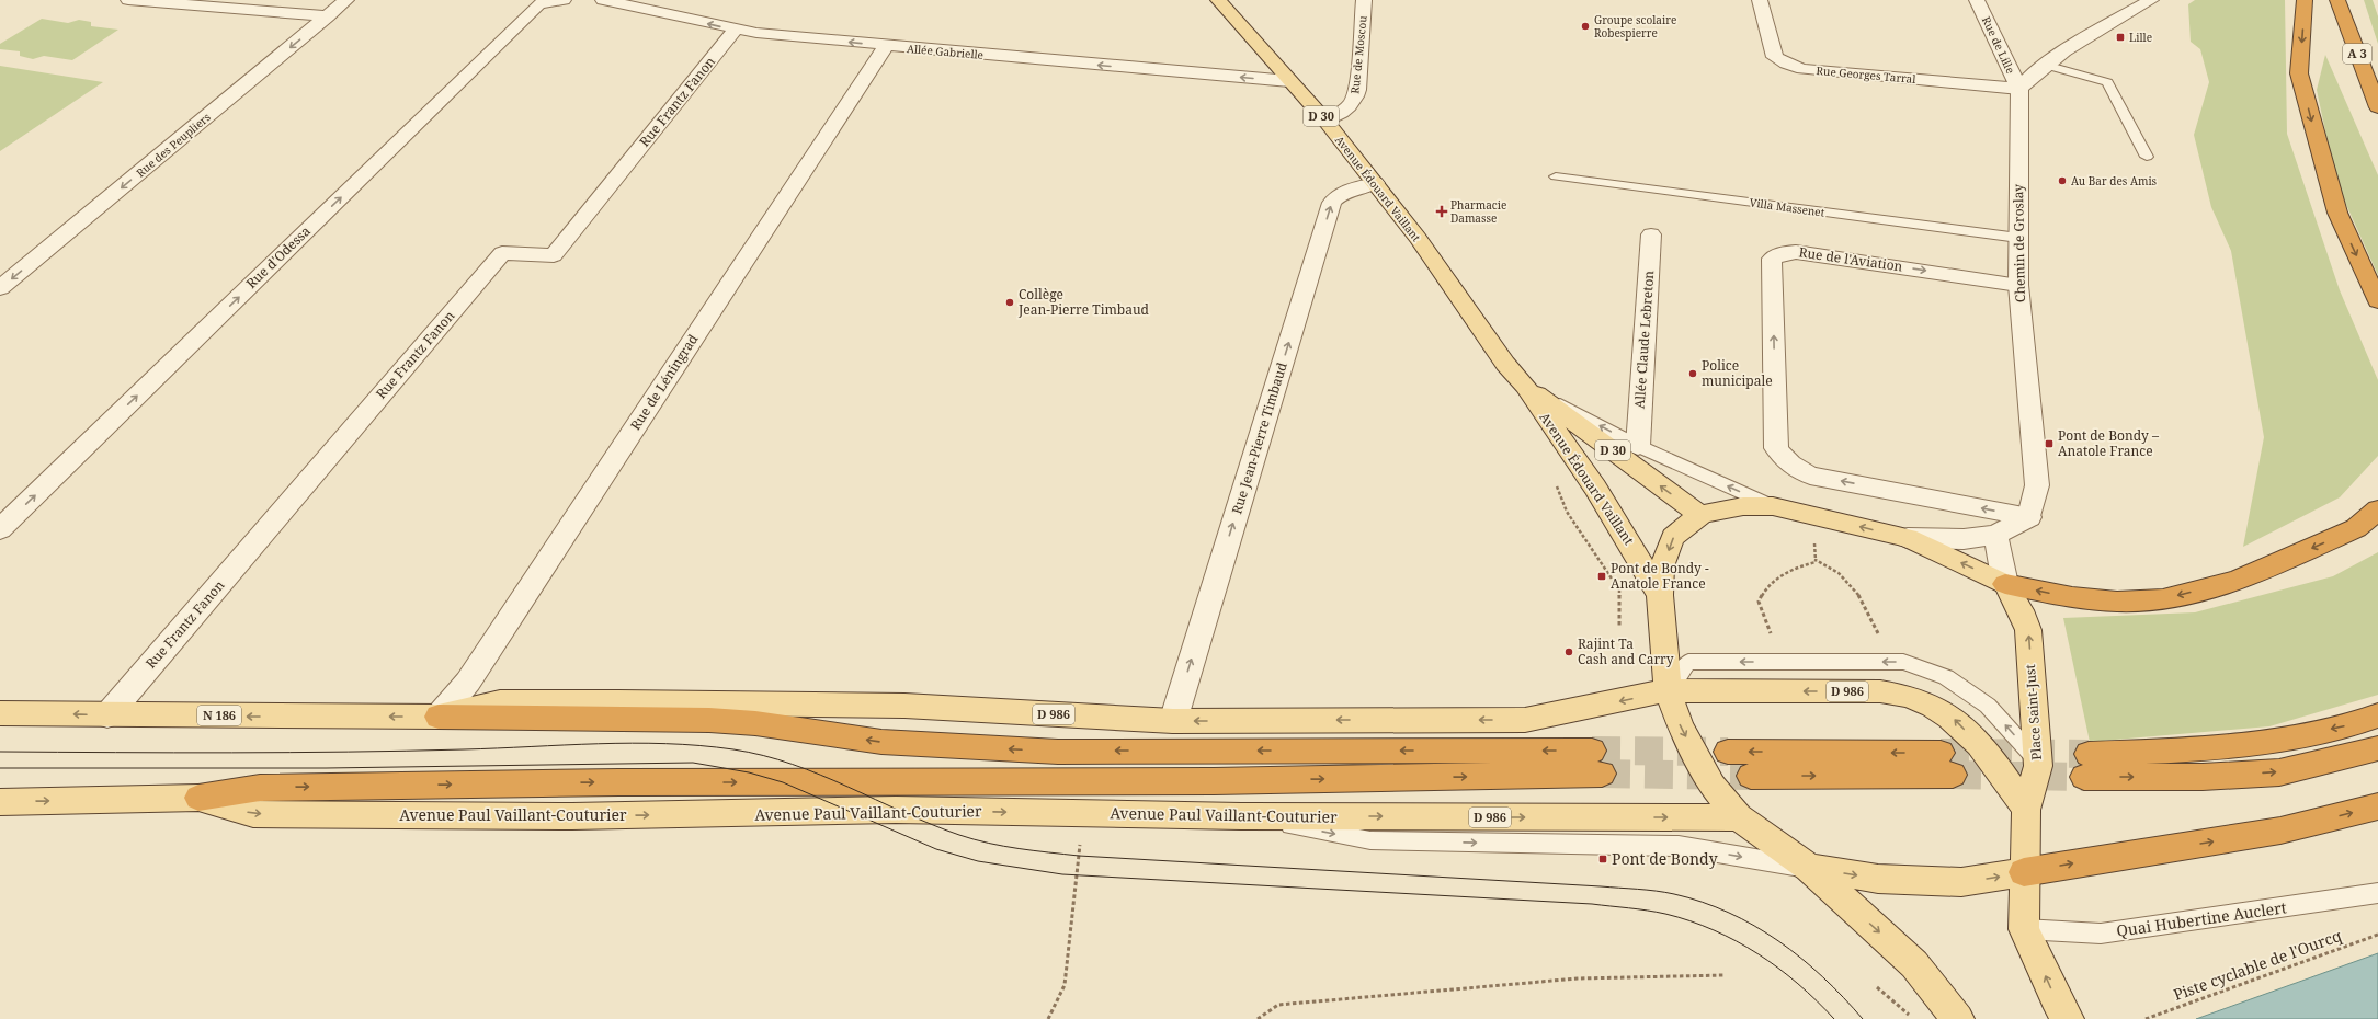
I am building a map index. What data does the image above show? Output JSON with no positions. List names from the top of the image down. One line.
{"streets":{"highway":["A 3"],"main road":["D 30","Avenue Édouard Vaillant","D 986","Place Saint-Just","N 186","Avenue Paul Vaillant-Couturier"],"street":["Rue de Lille","Allée Gabrielle","Rue de Moscou","Rue Georges Tarral","Rue Frantz Fanon","Rue des Peupliers","Chemin de Groslay","Rue d'Odessa","Rue de l'Aviation","Allée Claude Lebreton","Rue de Léningrad","Rue Jean-Pierre Timbaud"],"lane":["Villa Massenet","Quai Hubertine Auclert"],"path":["Piste cyclable de l'Ourcq"]},"crossings":[["Rue de Lille","Rue Georges Tarral"],["Rue de Lille","Chemin de Groslay"],["Allée Gabrielle","Rue Frantz Fanon"],["Allée Gabrielle","Avenue Édouard Vaillant"],["Allée Gabrielle","Rue de Léningrad"],["Rue de Moscou","Avenue Édouard Vaillant"],["Rue Georges Tarral","Chemin de Groslay"],["Rue Frantz Fanon","N 186"],["Avenue Édouard Vaillant","Rue Jean-Pierre Timbaud"],["Villa Massenet","Chemin de Groslay"],["Chemin de Groslay","Rue de l'Aviation"],["Rue de Léningrad","D 986"],["Rue de Léningrad","N 186"],["Rue Jean-Pierre Timbaud","D 986"],["D 986","Place Saint-Just"],["D 986","N 186"],["Place Saint-Just","Quai Hubertine Auclert"]],"one_way":["Allée Gabrielle","Rue des Peupliers","Rue d'Odessa","Rue Jean-Pierre Timbaud","Place Saint-Just"],"places":{"other":["Groupe scolaire Robespierre","Au Bar des Amis","Collège Jean-Pierre Timbaud","Police municipale","Rajint Ta Cash and Carry"],"transit":["Lille","Pont de Bondy – Anatole France","Pont de Bondy - Anatole France","Pont de Bondy"],"health":["Pharmacie Damasse"]}}
